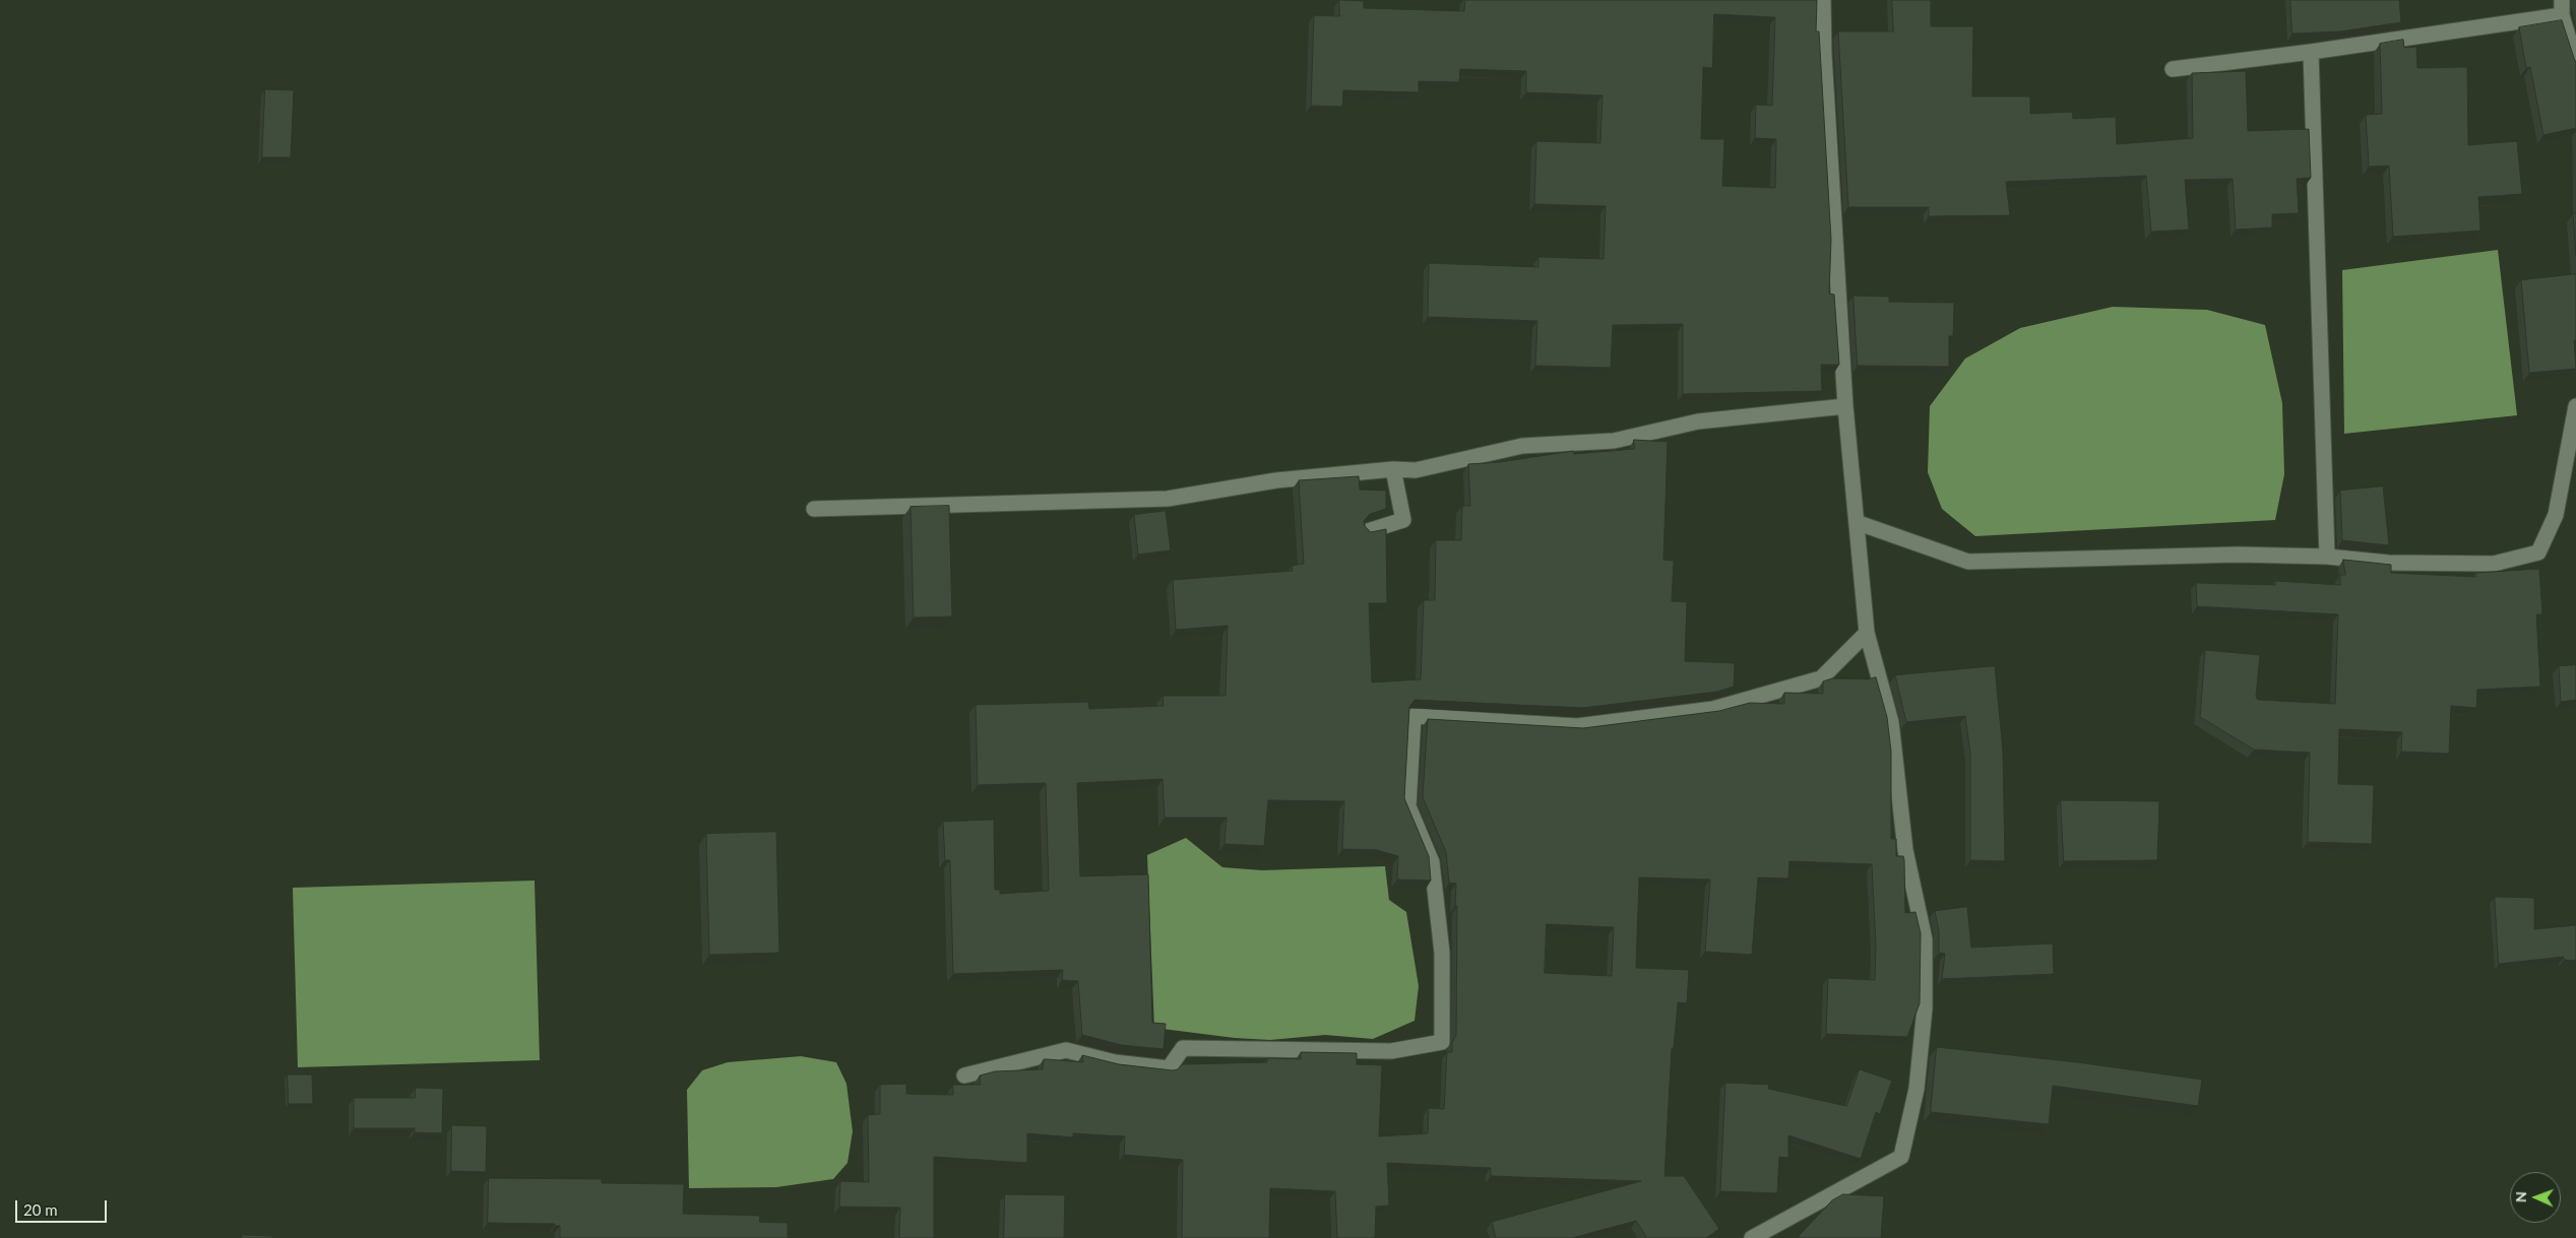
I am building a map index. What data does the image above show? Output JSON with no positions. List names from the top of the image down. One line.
{"scale_bar":"20 m","north":"left"}
